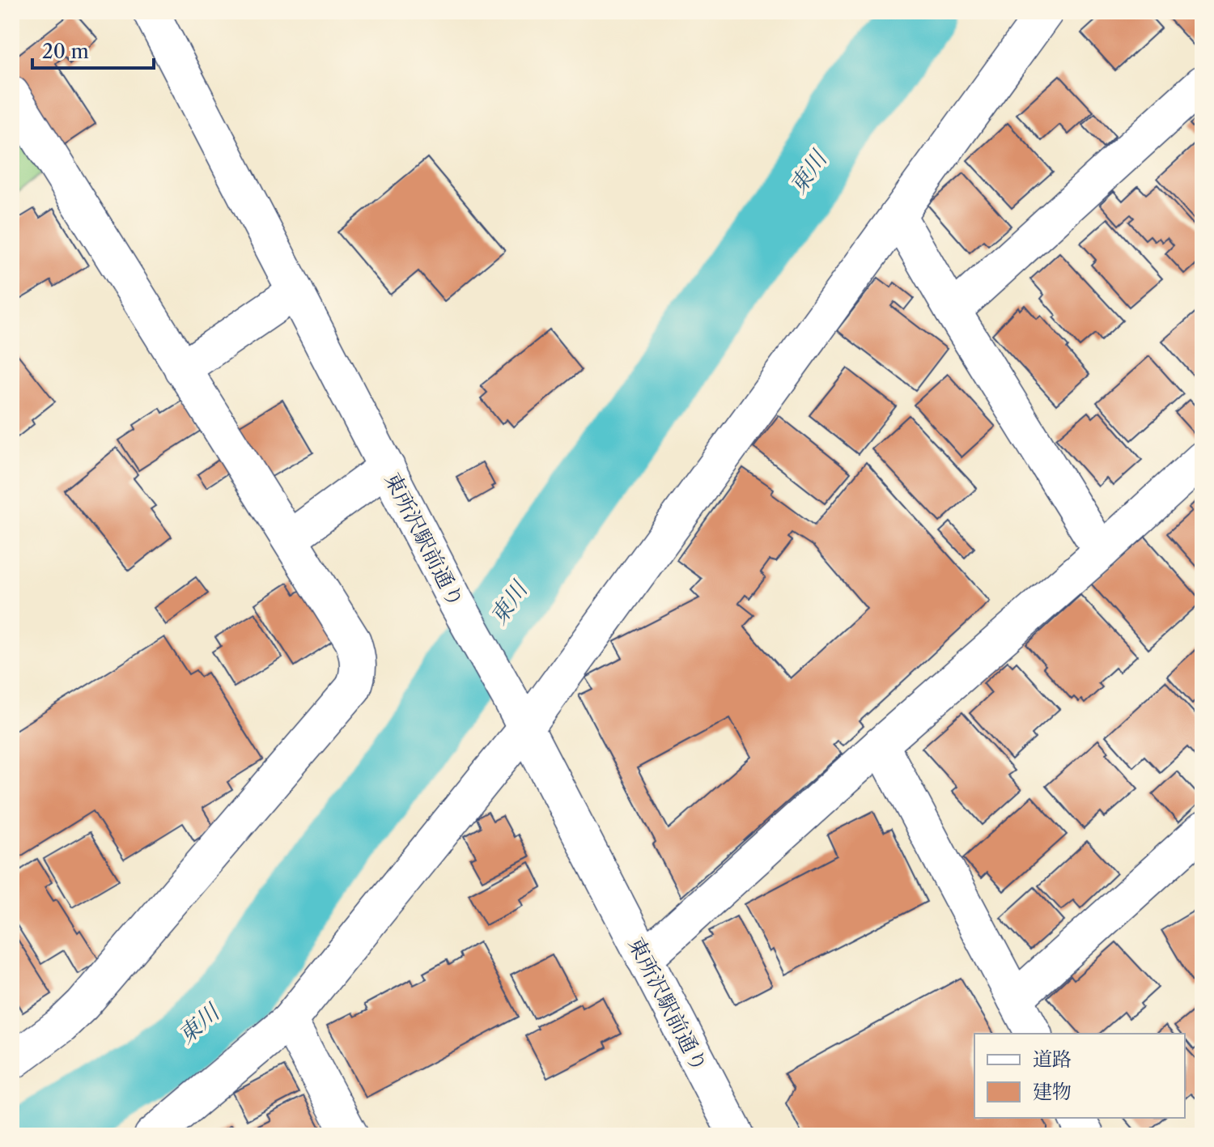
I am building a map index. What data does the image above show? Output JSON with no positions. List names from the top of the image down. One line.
{"streets":{"street":["東所沢駅前通り"]},"water":["東川"],"legend":["道路","建物"],"scale_bar":"20 m"}
